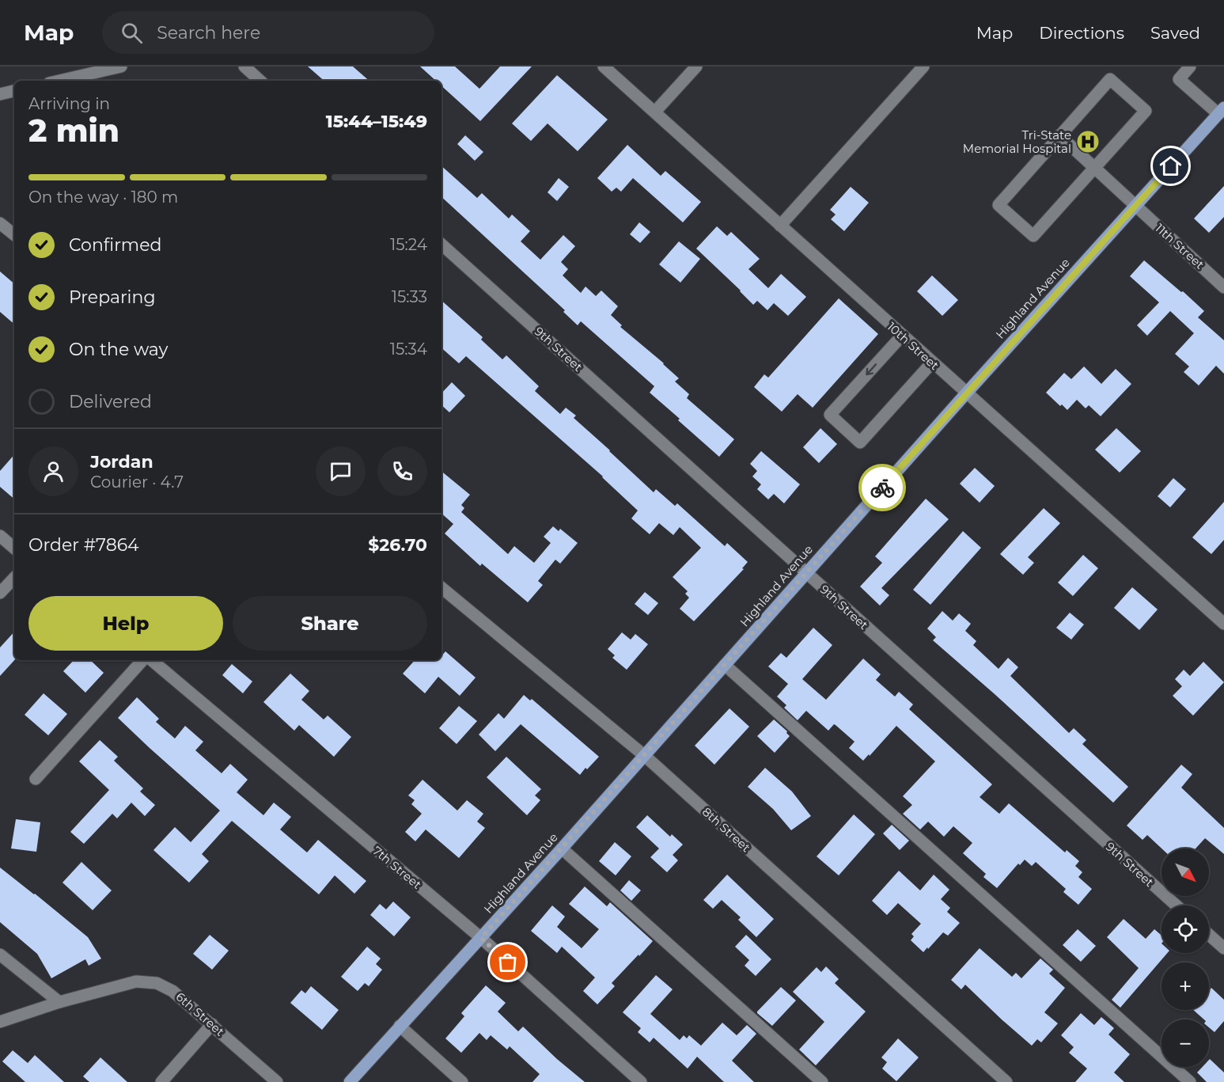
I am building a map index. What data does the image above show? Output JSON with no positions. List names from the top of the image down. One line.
{"streets":{"main road":["Highland Avenue"],"street":["11th Street","10th Street","9th Street","8th Street","7th Street","6th Street"]},"crossings":[["11th Street","Highland Avenue"],["Highland Avenue","10th Street"],["Highland Avenue","9th Street"],["Highland Avenue","8th Street"],["Highland Avenue","7th Street"]],"places":{"hospital":["Tri-State Memorial Hospital"]},"north":"bottom right","page":{"header":"Map","search":"Search here","nav":["Map","Directions","Saved"],"heading":["2 min","Arriving in","15:44–15:49"],"panel":["Jordan","Courier · 4.7","Order #7864","$26.70"],"bar":"On the way · 180 m","list":[["Confirmed","15:24"],["Preparing","15:33"],["On the way","15:34"],"Delivered"],"buttons":["Help","Share"],"map_buttons":["+","−"]}}
